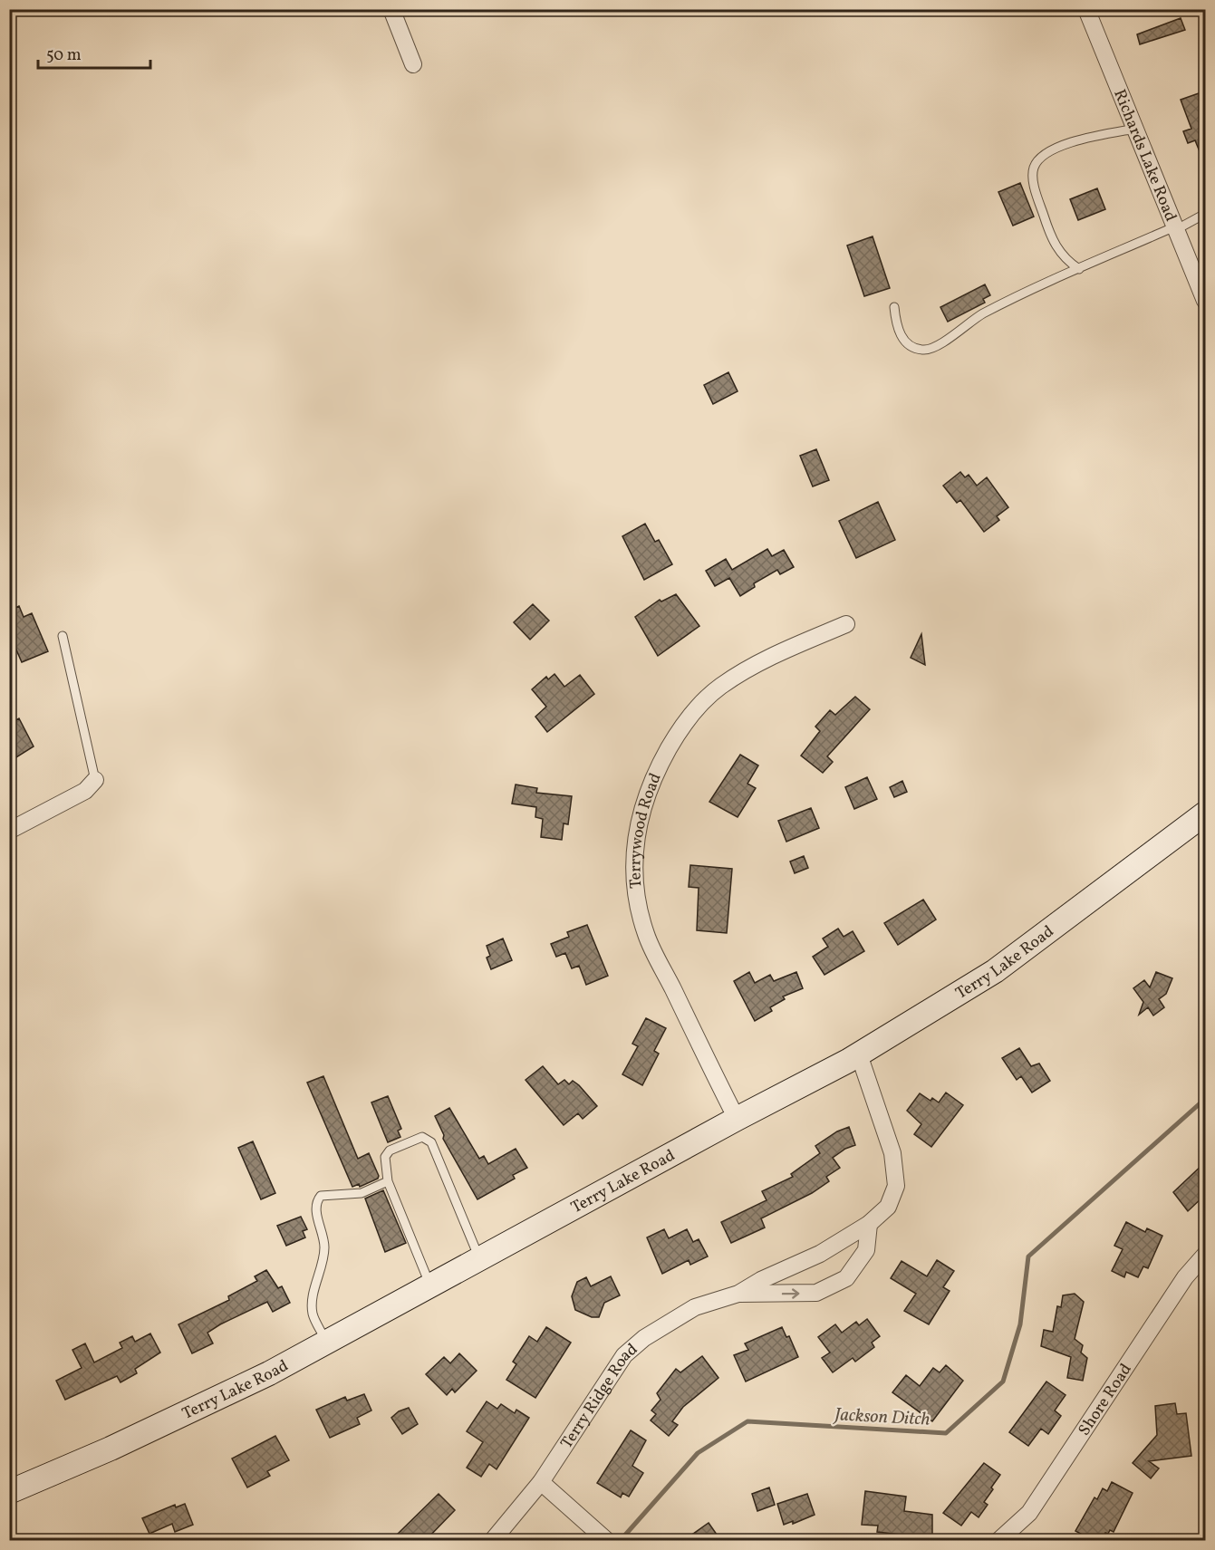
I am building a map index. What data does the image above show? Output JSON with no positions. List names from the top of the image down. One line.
{"streets":{"main road":["Terry Lake Road"],"street":["Richards Lake Road","Terrywood Road","Terry Ridge Road","Shore Road"]},"crossings":[["Terrywood Road","Terry Lake Road"],["Terry Lake Road","Terry Ridge Road"]],"water":["Jackson Ditch"],"scale_bar":"50 m"}
